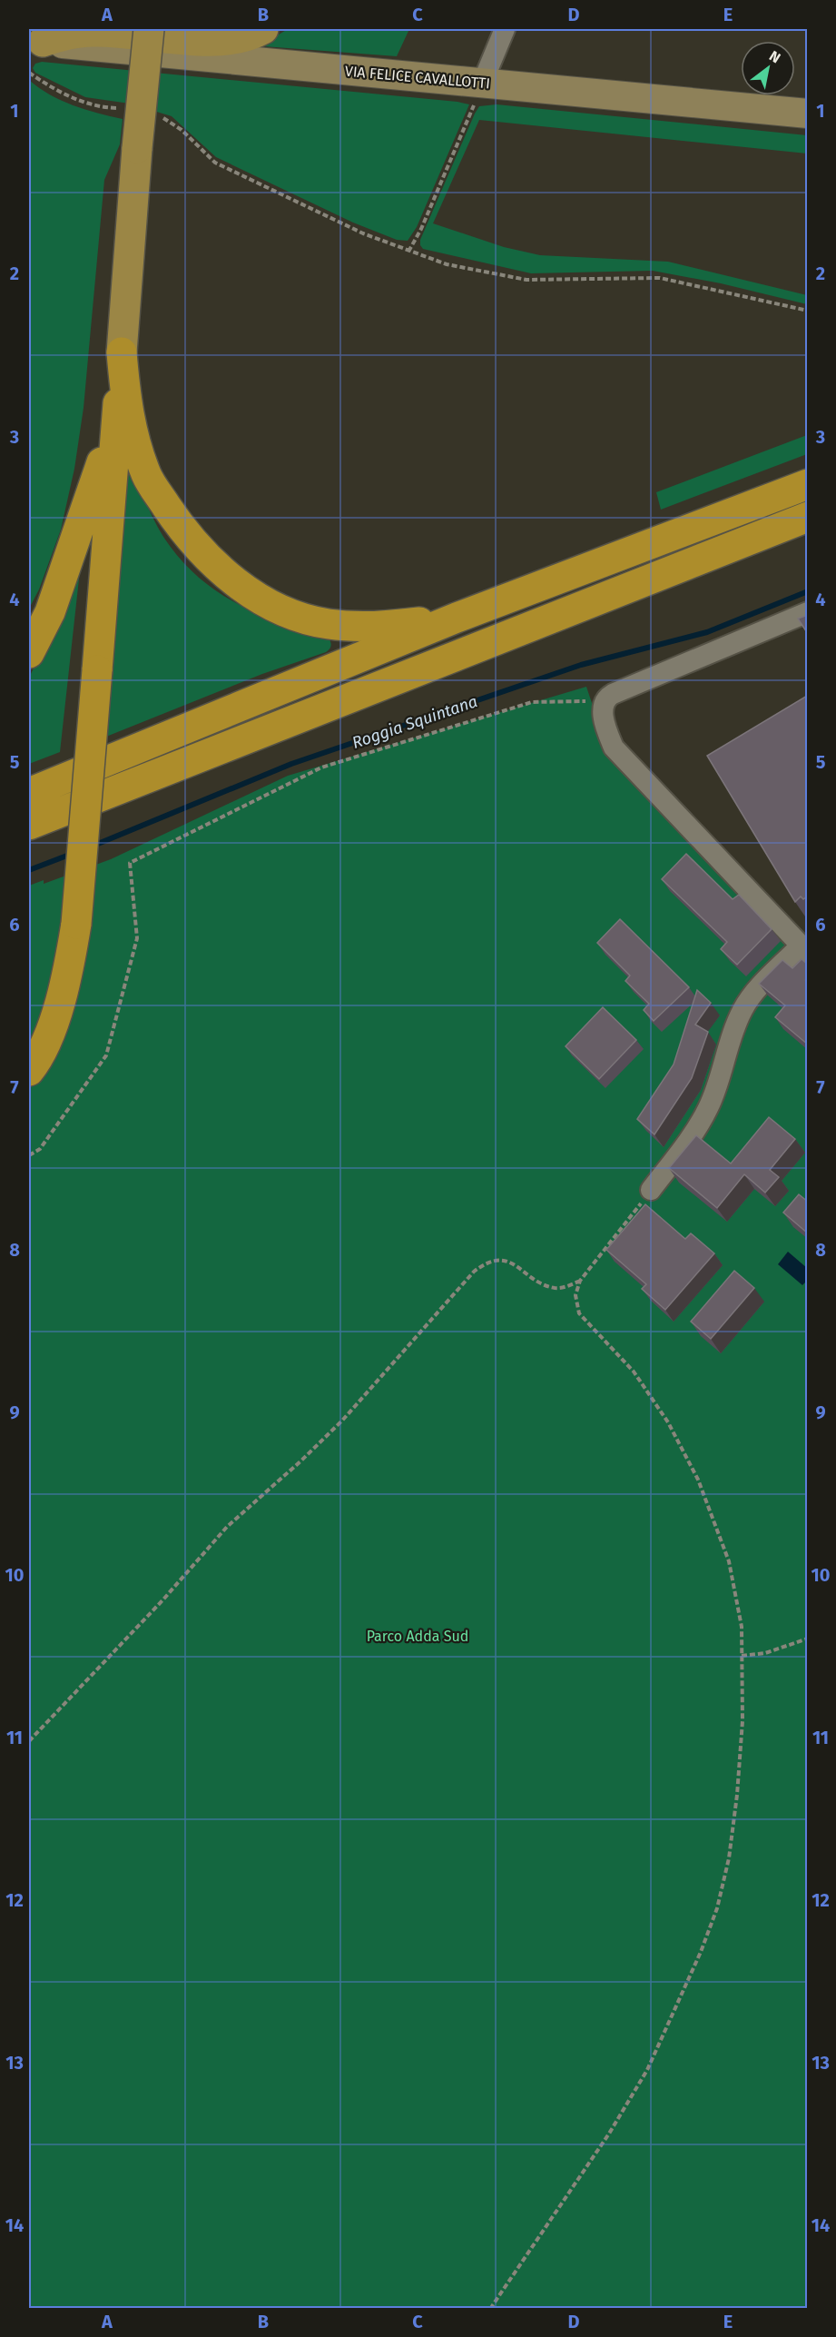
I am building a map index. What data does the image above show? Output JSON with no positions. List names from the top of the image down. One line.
{"streets":{"street":["VIA FELICE CAVALLOTTI"]},"water":["Roggia Squintana"],"parks":["Parco Adda Sud"],"north":"top right","grid":{"columns":["A","B","C","D","E"],"rows":["1","2","3","4","5","6","7","8","9","10","11","12","13","14"]}}
